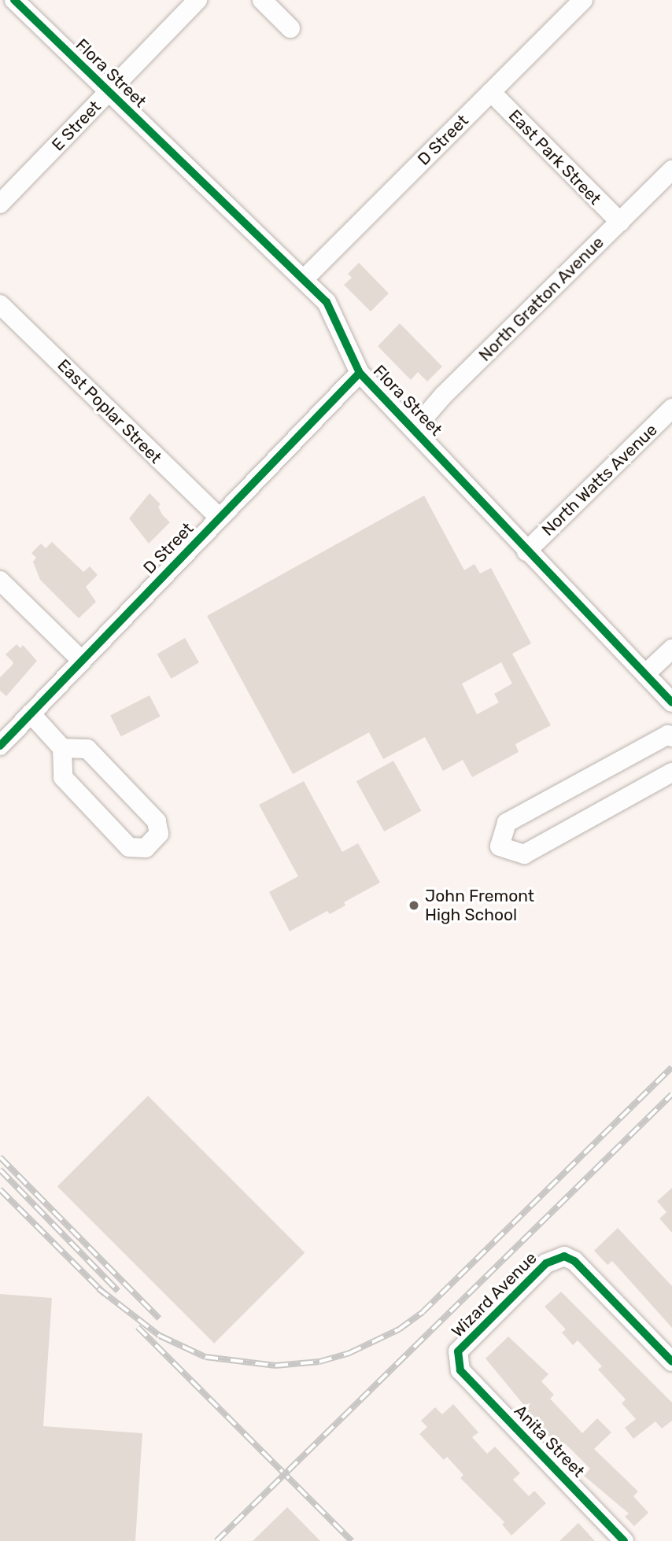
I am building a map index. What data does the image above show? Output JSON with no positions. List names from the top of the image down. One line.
{"streets":{"street":["Flora Street","E Street","D Street","East Park Street","North Gratton Avenue","East Poplar Street","North Watts Avenue","Wizard Avenue","Anita Street"]},"crossings":[["Flora Street","E Street"],["Flora Street","D Street"],["Flora Street","North Gratton Avenue"],["Flora Street","North Watts Avenue"],["D Street","East Park Street"],["D Street","East Poplar Street"],["East Park Street","North Gratton Avenue"],["Wizard Avenue","Anita Street"]],"places":["John Fremont High School"]}
